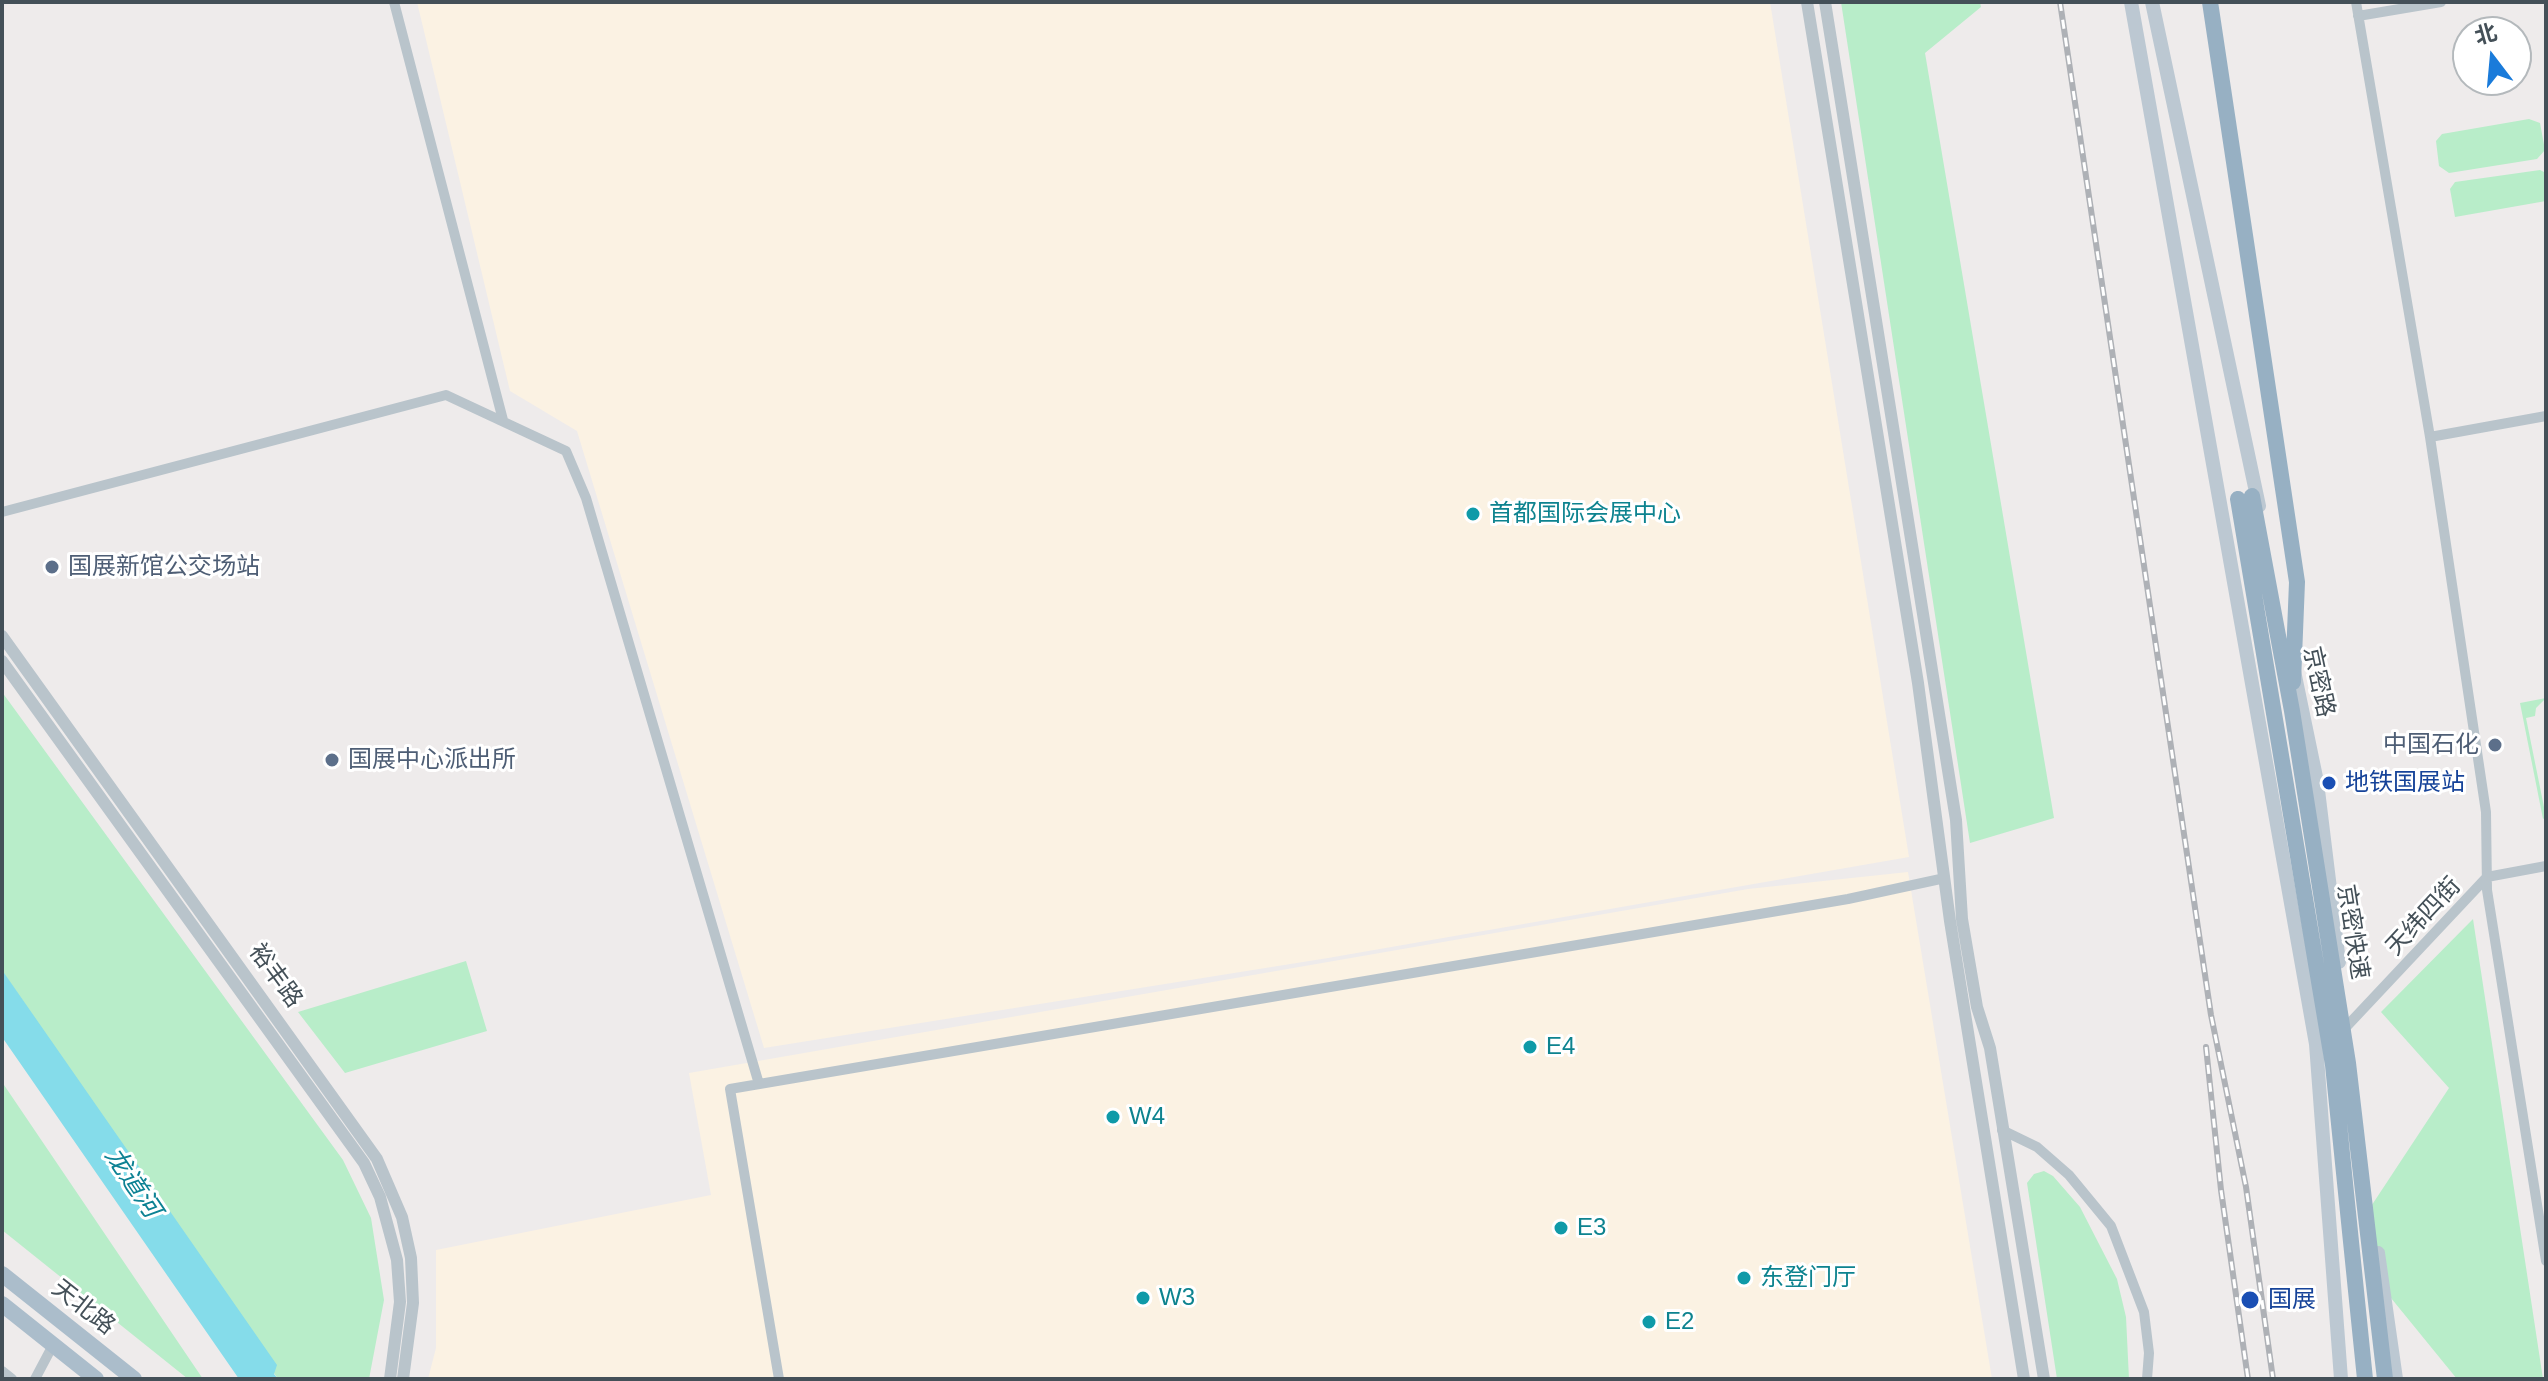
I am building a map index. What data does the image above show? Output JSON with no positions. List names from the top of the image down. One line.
{"streets":{"highway":["京密快速"],"main road":["京密路","天北路"],"street":["天纬四街","裕丰路"]},"crossings":[["京密路","天纬四街"]],"water":["龙道河"],"places":["首都国际会展中心","国展新馆公交场站","中国石化","国展中心派出所","地铁国展站","E4","W4","E3","东登门厅","W3","国展","E2"],"north":"top"}
